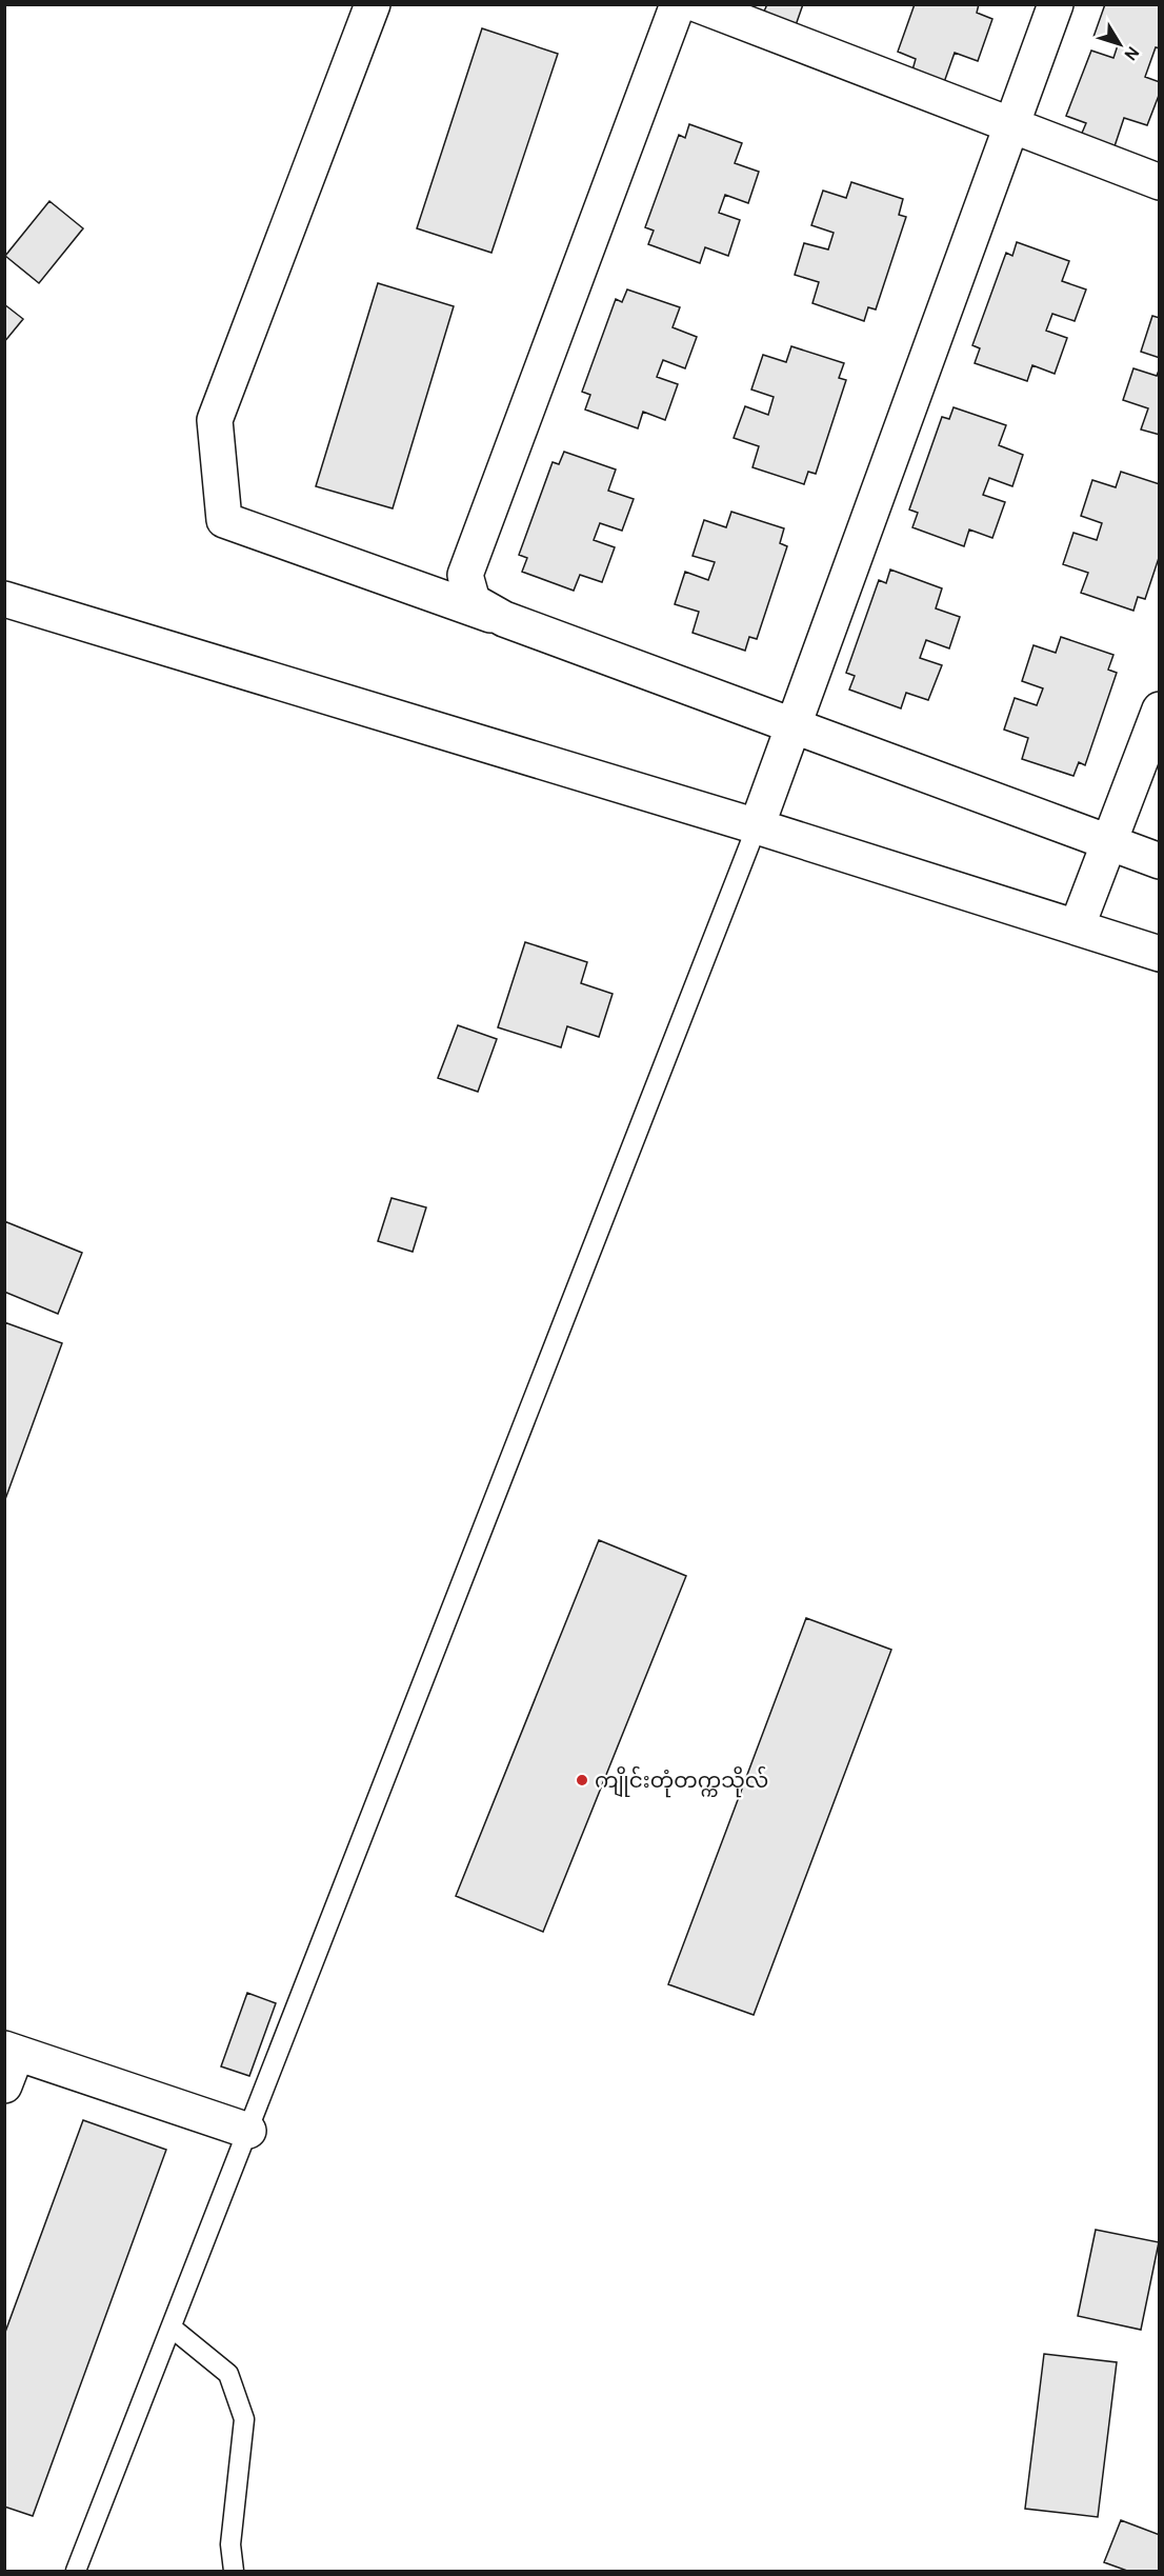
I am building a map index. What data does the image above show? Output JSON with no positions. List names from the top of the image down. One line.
{"places":["ကျိုင်းတုံတက္ကသိုလ်"],"north":"bottom right"}
